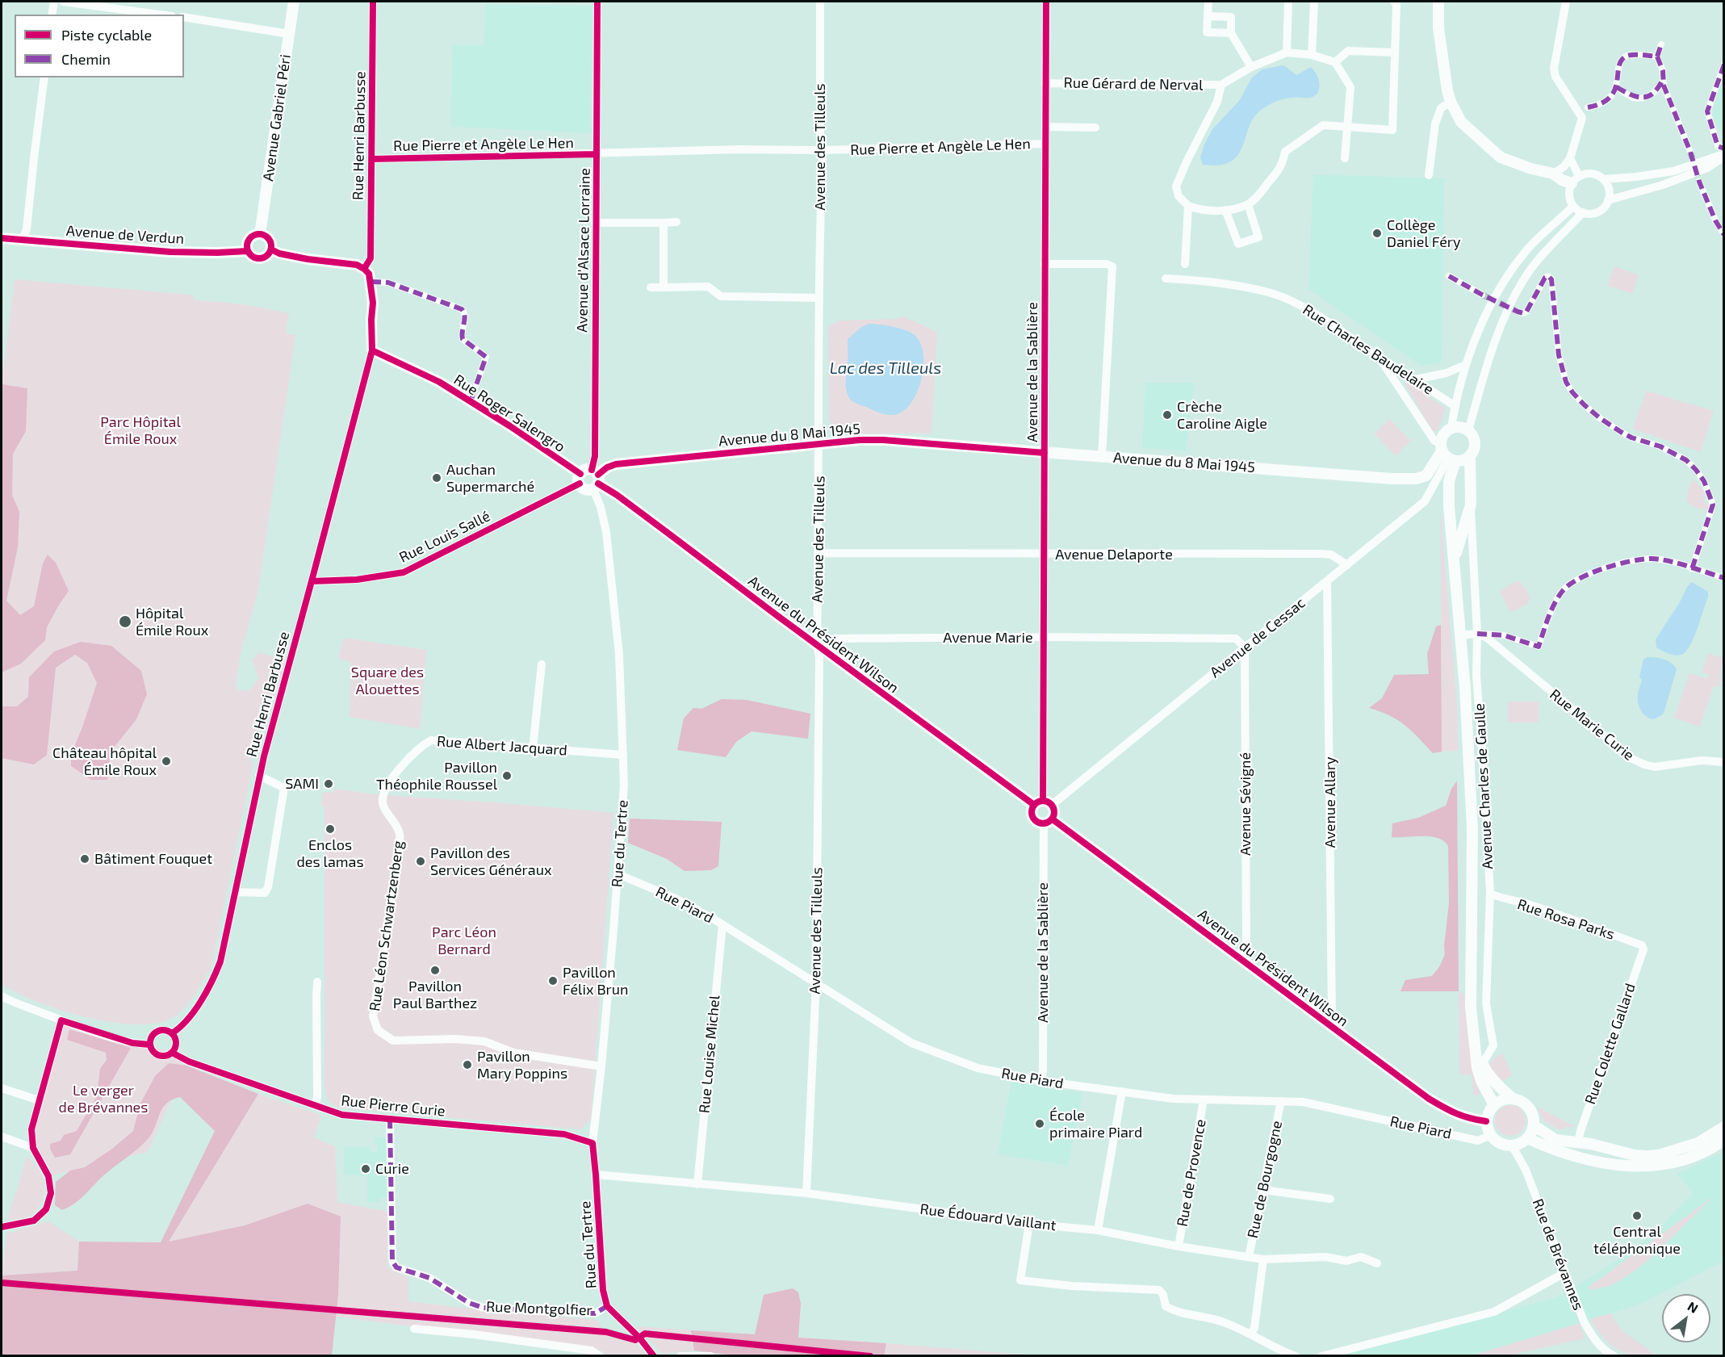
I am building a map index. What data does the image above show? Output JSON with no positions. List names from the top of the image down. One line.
{"streets":{"street":["Rue Gérard de Nerval","Avenue Gabriel Péri","Rue Henri Barbusse","Rue Pierre et Angèle Le Hen","Avenue des Tilleuls","Avenue de Verdun","Avenue d'Alsace Lorraine","Rue Charles Baudelaire","Avenue de la Sablière","Rue Roger Salengro","Avenue du 8 Mai 1945","Rue Louis Sallé","Avenue Delaporte","Avenue du Président Wilson","Avenue Marie","Avenue de Cessac","Rue Marie Curie","Rue Albert Jacquard","Avenue Charles de Gaulle","Avenue Allary","Avenue Sévigné","Rue du Tertre","Rue Piard","Rue Rosa Parks","Rue Léon Schwartzenberg","Rue Colette Gallard","Rue Louise Michel","Rue Pierre Curie","Rue de Provence","Rue de Bourgogne","Rue Édouard Vaillant","Rue de Brévannes","Rue Montgolfier"]},"crossings":[["Rue Gérard de Nerval","Avenue de la Sablière"],["Avenue Gabriel Péri","Avenue de Verdun"],["Rue Henri Barbusse","Rue Pierre et Angèle Le Hen"],["Rue Henri Barbusse","Rue Roger Salengro"],["Rue Henri Barbusse","Rue Louis Sallé"],["Rue Henri Barbusse","Rue Pierre Curie"],["Rue Pierre et Angèle Le Hen","Avenue des Tilleuls"],["Rue Pierre et Angèle Le Hen","Avenue d'Alsace Lorraine"],["Rue Pierre et Angèle Le Hen","Avenue de la Sablière"],["Avenue des Tilleuls","Avenue du 8 Mai 1945"],["Avenue des Tilleuls","Avenue Delaporte"],["Avenue des Tilleuls","Avenue du Président Wilson"],["Avenue des Tilleuls","Avenue Marie"],["Avenue des Tilleuls","Rue Piard"],["Avenue des Tilleuls","Rue Édouard Vaillant"],["Avenue d'Alsace Lorraine","Rue Roger Salengro"],["Avenue d'Alsace Lorraine","Avenue du 8 Mai 1945"],["Avenue d'Alsace Lorraine","Avenue du Président Wilson"],["Avenue d'Alsace Lorraine","Rue du Tertre"],["Avenue de la Sablière","Avenue du 8 Mai 1945"],["Avenue de la Sablière","Avenue Delaporte"],["Avenue de la Sablière","Avenue du Président Wilson"],["Avenue de la Sablière","Avenue Marie"],["Avenue de la Sablière","Avenue de Cessac"],["Avenue de la Sablière","Rue Piard"],["Rue Roger Salengro","Avenue du 8 Mai 1945"],["Rue Roger Salengro","Rue Louis Sallé"],["Rue Roger Salengro","Avenue du Président Wilson"],["Rue Roger Salengro","Rue du Tertre"],["Avenue du 8 Mai 1945","Rue Louis Sallé"],["Avenue du 8 Mai 1945","Avenue du Président Wilson"],["Avenue du 8 Mai 1945","Avenue de Cessac"],["Avenue du 8 Mai 1945","Avenue Charles de Gaulle"],["Avenue du 8 Mai 1945","Rue du Tertre"],["Avenue Delaporte","Avenue de Cessac"],["Avenue du Président Wilson","Avenue Marie"],["Avenue du Président Wilson","Avenue de Cessac"],["Avenue du Président Wilson","Avenue Charles de Gaulle"],["Avenue du Président Wilson","Avenue Allary"],["Avenue du Président Wilson","Avenue Sévigné"],["Avenue du Président Wilson","Rue du Tertre"],["Avenue du Président Wilson","Rue Piard"],["Avenue du Président Wilson","Rue de Brévannes"],["Avenue Marie","Avenue de Cessac"],["Avenue Marie","Avenue Sévigné"],["Avenue de Cessac","Avenue Charles de Gaulle"],["Avenue de Cessac","Avenue Allary"],["Avenue de Cessac","Avenue Sévigné"],["Rue Marie Curie","Avenue Charles de Gaulle"],["Rue Albert Jacquard","Rue du Tertre"],["Rue Albert Jacquard","Rue Léon Schwartzenberg"],["Avenue Charles de Gaulle","Rue Piard"],["Avenue Charles de Gaulle","Rue Rosa Parks"],["Avenue Charles de Gaulle","Rue de Brévannes"],["Rue du Tertre","Rue Piard"],["Rue du Tertre","Rue Léon Schwartzenberg"],["Rue du Tertre","Rue Pierre Curie"],["Rue du Tertre","Rue Édouard Vaillant"],["Rue du Tertre","Rue Montgolfier"],["Rue Piard","Rue Louise Michel"],["Rue Piard","Rue de Provence"],["Rue Piard","Rue de Bourgogne"],["Rue Piard","Rue de Brévannes"],["Rue Rosa Parks","Rue Colette Gallard"],["Rue Louise Michel","Rue Édouard Vaillant"],["Rue Pierre Curie","Rue Montgolfier"],["Rue de Provence","Rue Édouard Vaillant"],["Rue de Bourgogne","Rue Édouard Vaillant"]],"water":["Lac des Tilleuls"],"parks":["Parc Hôpital Émile Roux","Square des Alouettes","Parc Léon Bernard","Le verger de Brévannes"],"places":["Collège Daniel Féry","Crèche Caroline Aigle","Auchan Supermarché","Hôpital Émile Roux","Château hôpital Émile Roux","Pavillon Théophile Roussel","SAMI","Enclos des lamas","Bâtiment Fouquet","Pavillon des Services Généraux","Pavillon Paul Barthez","Pavillon Félix Brun","Pavillon Mary Poppins","École primaire Piard","Curie","Central téléphonique"],"legend":["Piste cyclable","Chemin"],"north":"top right"}
